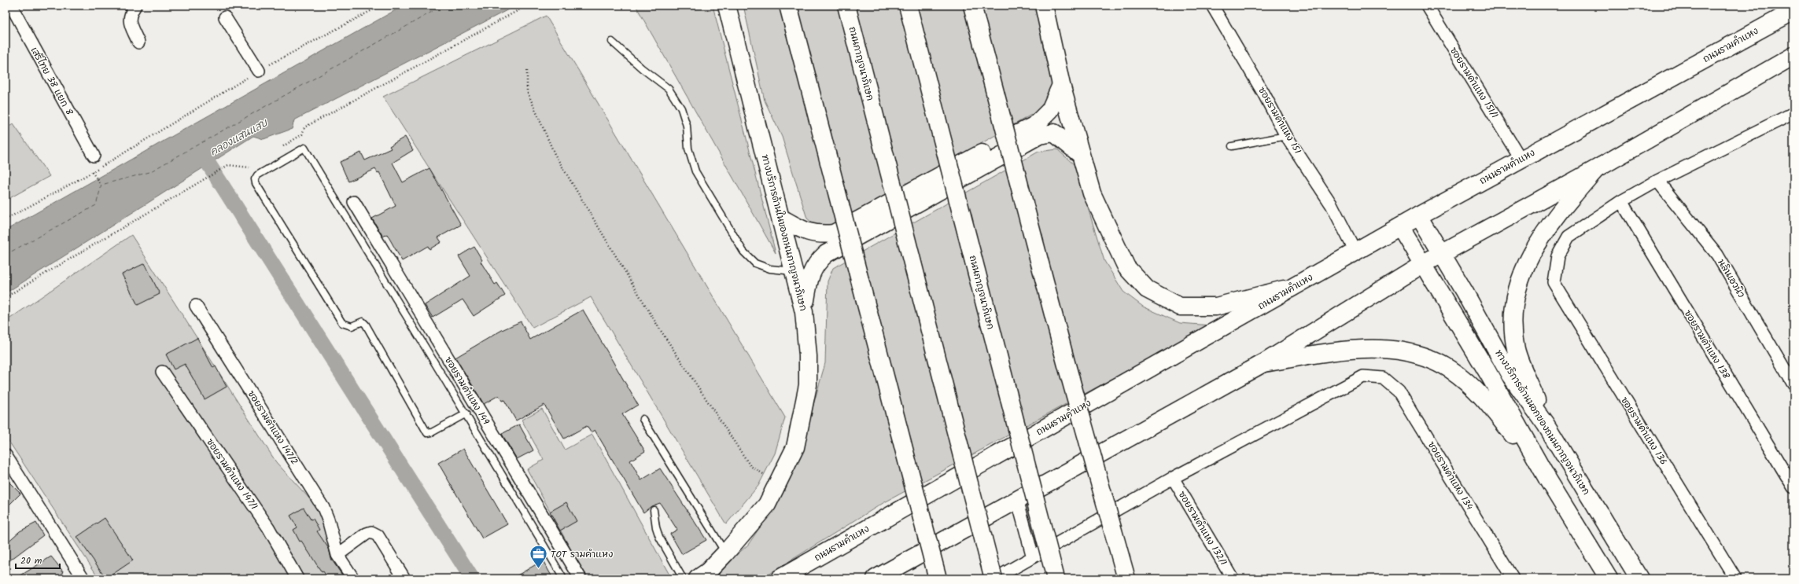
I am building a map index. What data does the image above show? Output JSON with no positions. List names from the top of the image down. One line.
{"streets":{"main road":["ถนนรามคำแหง","ถนนกาญจนาภิเษก","ทางบริการด้านในของถนนกาญจนาภิเษก","ทางบริการด้านนอกของถนนกาญจนาภิเษก"],"street":["เสรีไทย 38 แยก 8","ซอยรามคำแหง 151/1","ซอยรามคำแหง 151","นลินเอวนิว","ซอยรามคำแหง 138","ซอยรามคำแหง 149","ซอยรามคำแหง 147/2","ซอยรามคำแหง 136","ซอยรามคำแหง 147/1","ซอยรามคำแหง 134","ซอยรามคำแหง 132/1"]},"crossings":[["ถนนรามคำแหง","ซอยรามคำแหง 151/1"],["ถนนรามคำแหง","ซอยรามคำแหง 151"],["ถนนรามคำแหง","ทางบริการด้านนอกของถนนกาญจนาภิเษก"],["ซอยรามคำแหง 138","ซอยรามคำแหง 136"],["ซอยรามคำแหง 134","ซอยรามคำแหง 132/1"]],"water":["คลองแสนแสบ"],"places":{"office":["TOT รามคำแหง"]},"scale_bar":"20 m"}
